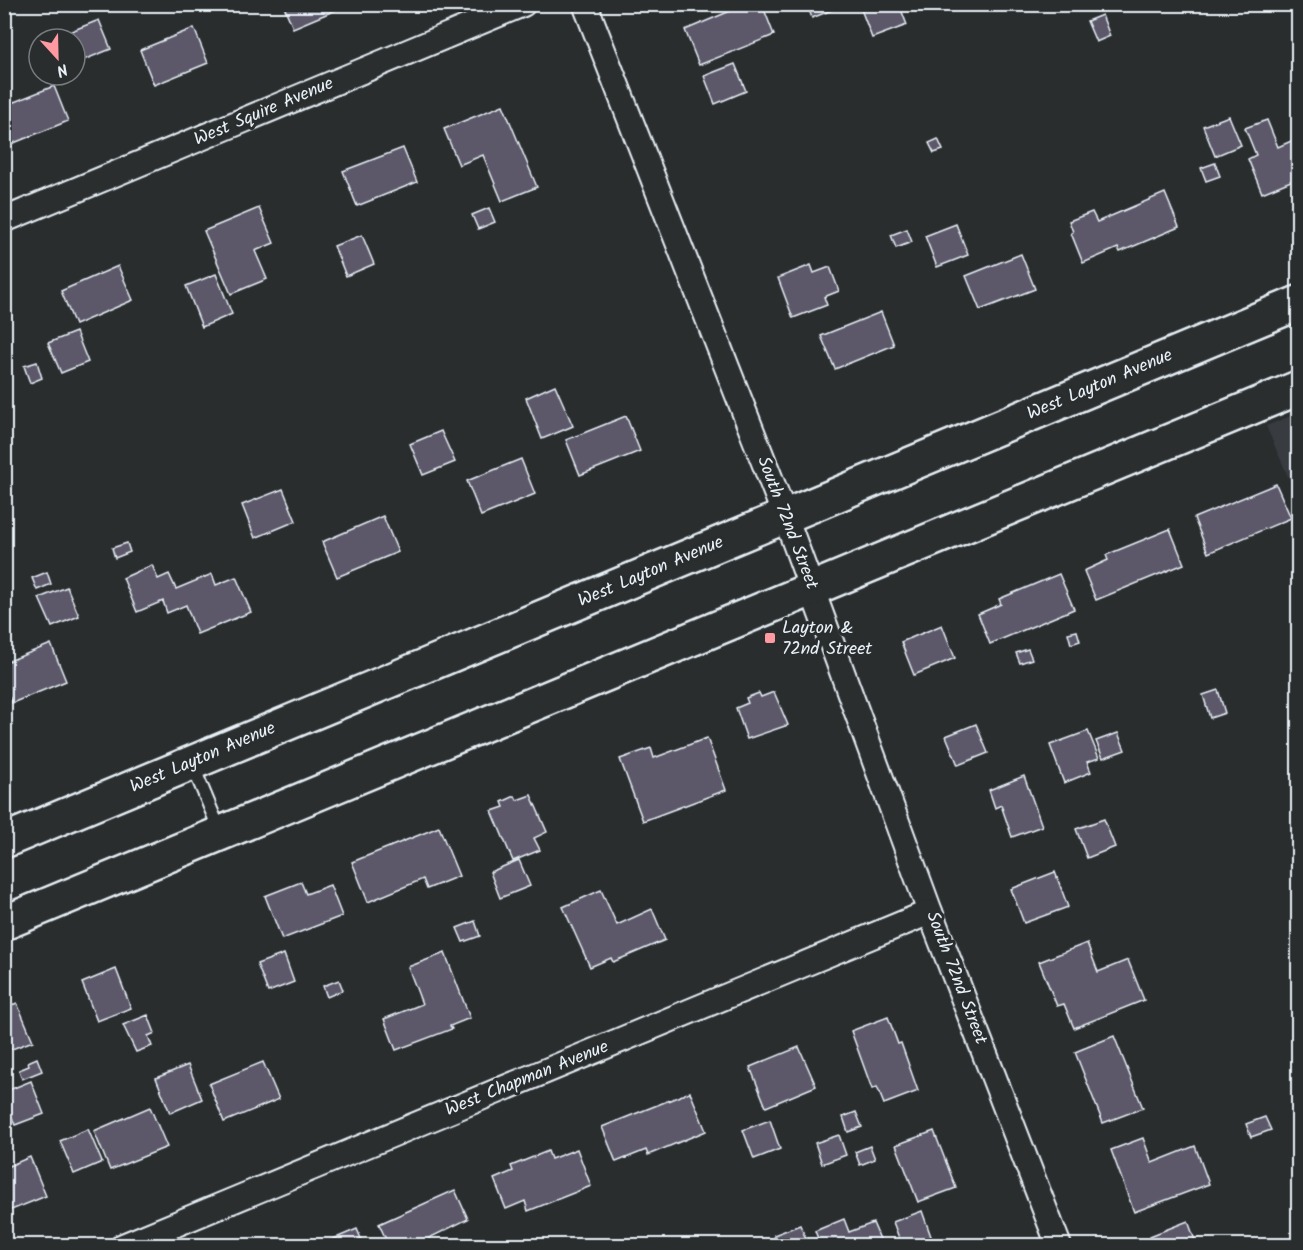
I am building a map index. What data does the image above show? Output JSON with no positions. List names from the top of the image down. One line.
{"streets":{"main road":["West Layton Avenue"],"street":["West Squire Avenue","South 72nd Street","West Chapman Avenue"]},"crossings":[["West Layton Avenue","South 72nd Street"],["South 72nd Street","West Chapman Avenue"]],"places":{"transit":["Layton & 72nd Street"]},"north":"bottom"}
